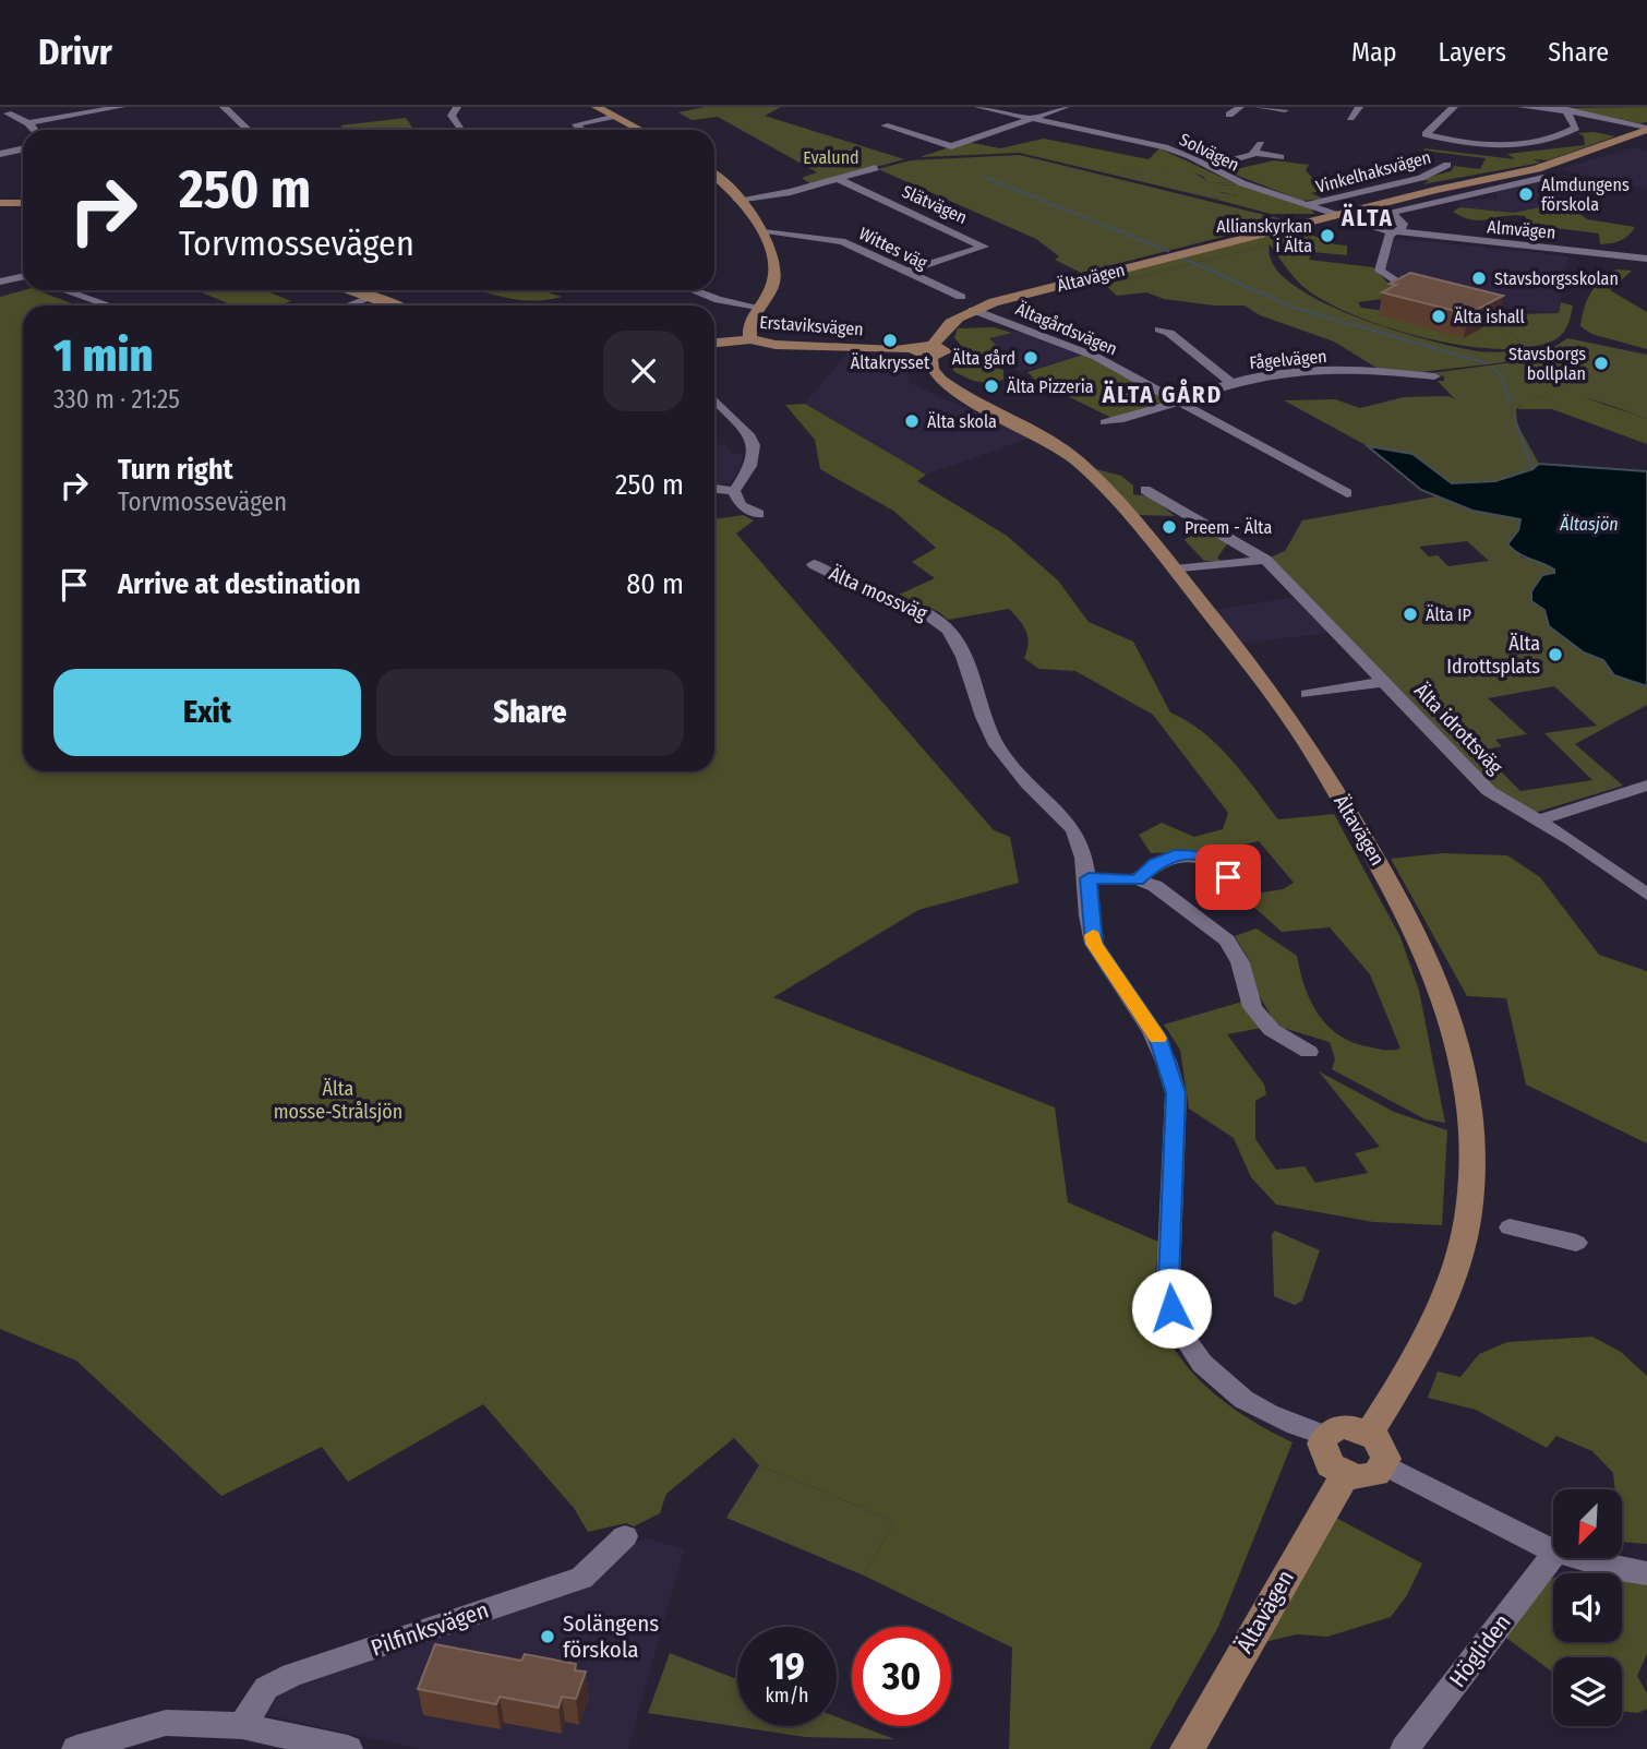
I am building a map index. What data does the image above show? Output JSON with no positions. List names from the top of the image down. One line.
{"streets":{"main road":["Ältavägen","Erstaviksvägen"],"street":["Solvägen","Vinkelhaksvägen","Slätvägen","Almvägen","Wittes väg","Ältagårdsvägen","Fågelvägen","Älta mossväg","Älta idrottsväg","Pilfinksvägen","Högliden"]},"crossings":[["Solvägen","Vinkelhaksvägen"],["Solvägen","Almvägen"],["Solvägen","Ältavägen"],["Slätvägen","Wittes väg"],["Almvägen","Ältavägen"],["Ältavägen","Erstaviksvägen"],["Ältavägen","Ältagårdsvägen"],["Ältavägen","Älta mossväg"],["Ältagårdsvägen","Fågelvägen"]],"districts":["ÄLTA","ÄLTA GÅRD"],"water":["Ältasjön"],"parks":["Evalund","Älta mosse-Strålsjön"],"places":["Almdungens förskola","Allianskyrkan i Älta","Stavsborgsskolan","Älta ishall","Ältakrysset","Älta gård","Stavsborgs bollplan","Älta Pizzeria","Älta skola","Preem - Älta","Älta IP","Älta Idrottsplats","Solängens förskola"],"north":"bottom left","page":{"header":"Drivr","nav":["Map","Layers","Share"],"turn":["250 m","Torvmossevägen"],"heading":["1 min","330 m · 21:25"],"list":[{"name":"Turn right","note":"Torvmossevägen","value":"250 m"},{"name":"Arrive at destination","value":"80 m"}],"buttons":["Exit","Share"],"speed":"19 km/h","limit":"30"}}
